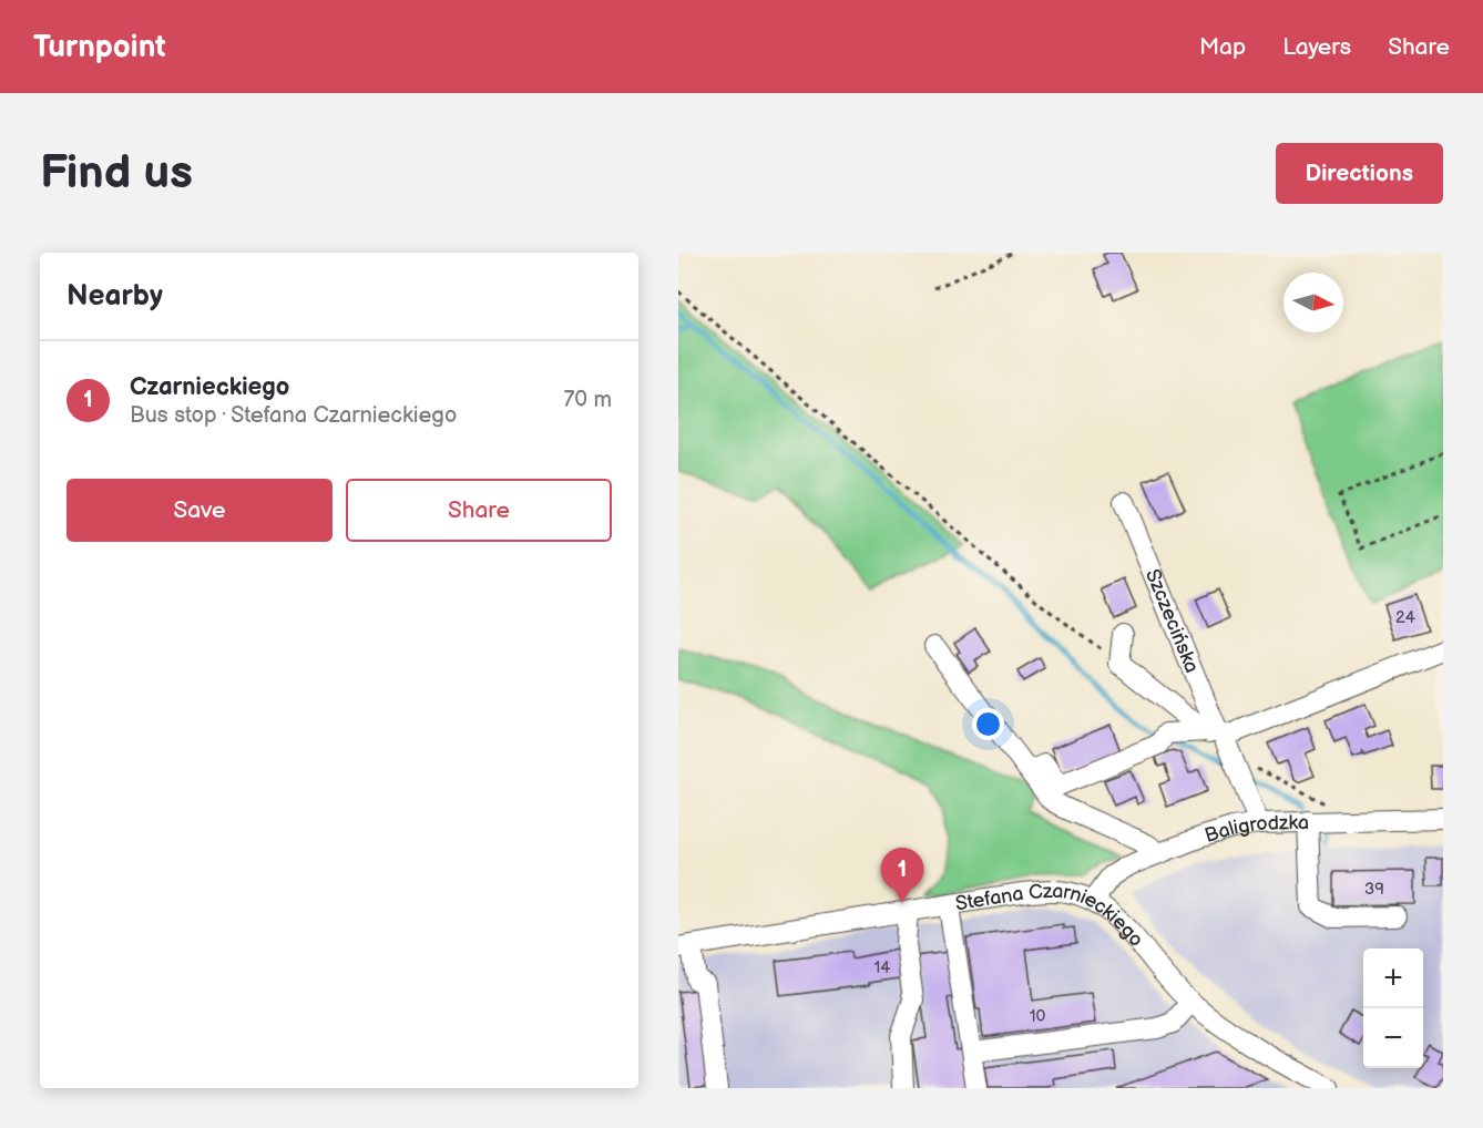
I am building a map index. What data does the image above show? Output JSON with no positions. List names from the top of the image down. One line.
{"streets":{"street":["Szczecińska","Baligrodzka","Stefana Czarnieckiego"]},"crossings":[["Szczecińska","Baligrodzka"],["Baligrodzka","Stefana Czarnieckiego"]],"house_numbers":["24","39","14","10"],"north":"right","page":{"header":"Turnpoint","nav":["Map","Layers","Share"],"buttons":["Directions",["Save","Share"]],"title":"Find us","heading":"Nearby","list":[{"mark":"1","name":"Czarnieckiego","note":"Bus stop · Stefana Czarnieckiego","value":"70 m"}],"pins":"1","map_buttons":["+","−"]}}
